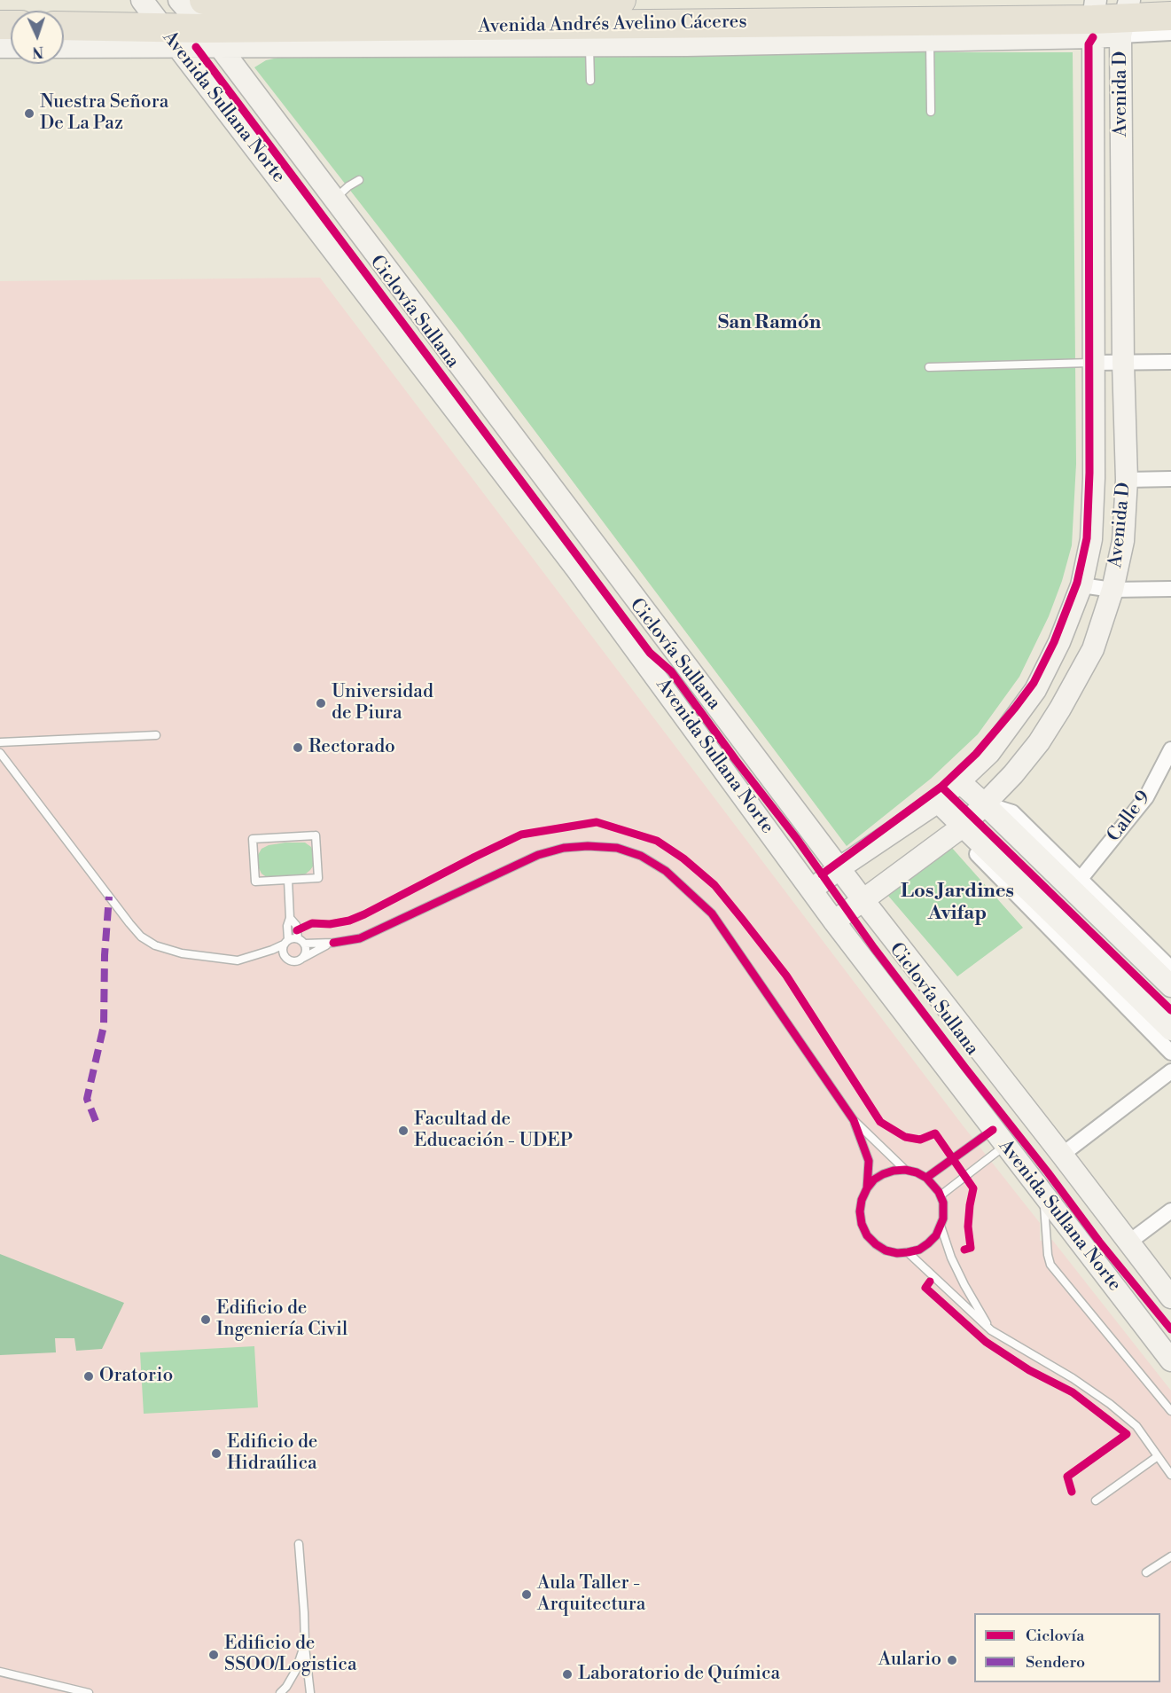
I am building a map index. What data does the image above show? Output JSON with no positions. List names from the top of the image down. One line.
{"streets":{"highway":["Avenida Andrés Avelino Cáceres"],"main road":["Avenida D","Avenida Sullana Norte"],"street":["Calle 9"],"cycle path":["Ciclovía Sullana"]},"crossings":[["Avenida Andrés Avelino Cáceres","Avenida D"],["Avenida Andrés Avelino Cáceres","Avenida Sullana Norte"],["Avenida D","Avenida Sullana Norte"]],"districts":["San Ramón","Los Jardines Avifap"],"places":["Nuestra Señora De La Paz","Universidad de Piura","Rectorado","Facultad de Educación - UDEP","Edificio de Ingeniería Civil","Oratorio","Edificio de Hidraúlica","Aula Taller - Arquitectura","Edificio de SSOO/Logistica","Aulario","Laboratorio de Química"],"legend":["Ciclovía","Sendero"],"north":"bottom"}
